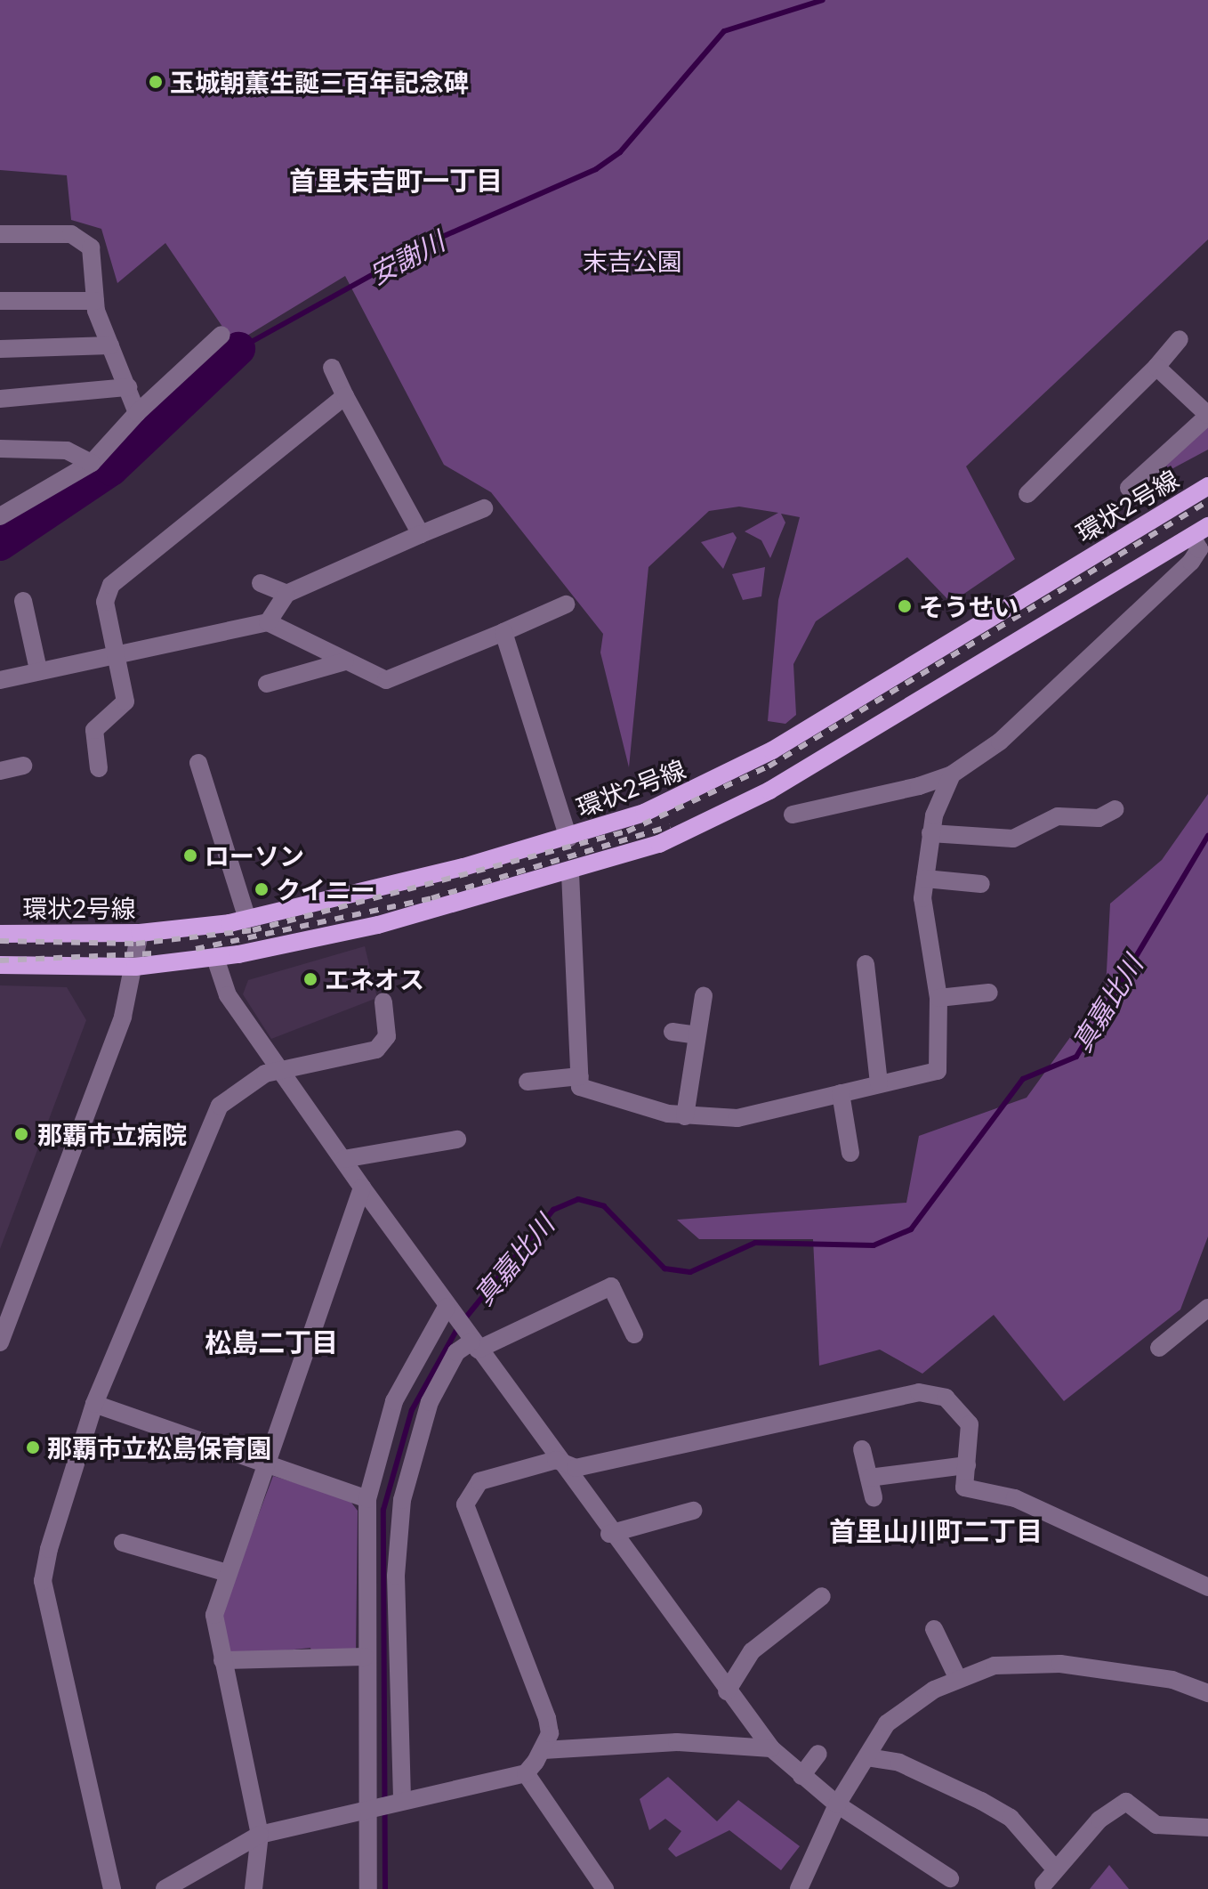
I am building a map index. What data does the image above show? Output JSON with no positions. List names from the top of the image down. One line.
{"streets":{"main road":["環状2号線"]},"districts":["首里末吉町一丁目","松島二丁目","首里山川町二丁目"],"water":["安謝川","真嘉比川"],"parks":["末吉公園"],"places":["玉城朝薫生誕三百年記念碑","そうせい","ローソン","クイニー","エネオス","那覇市立病院","那覇市立松島保育園"]}
